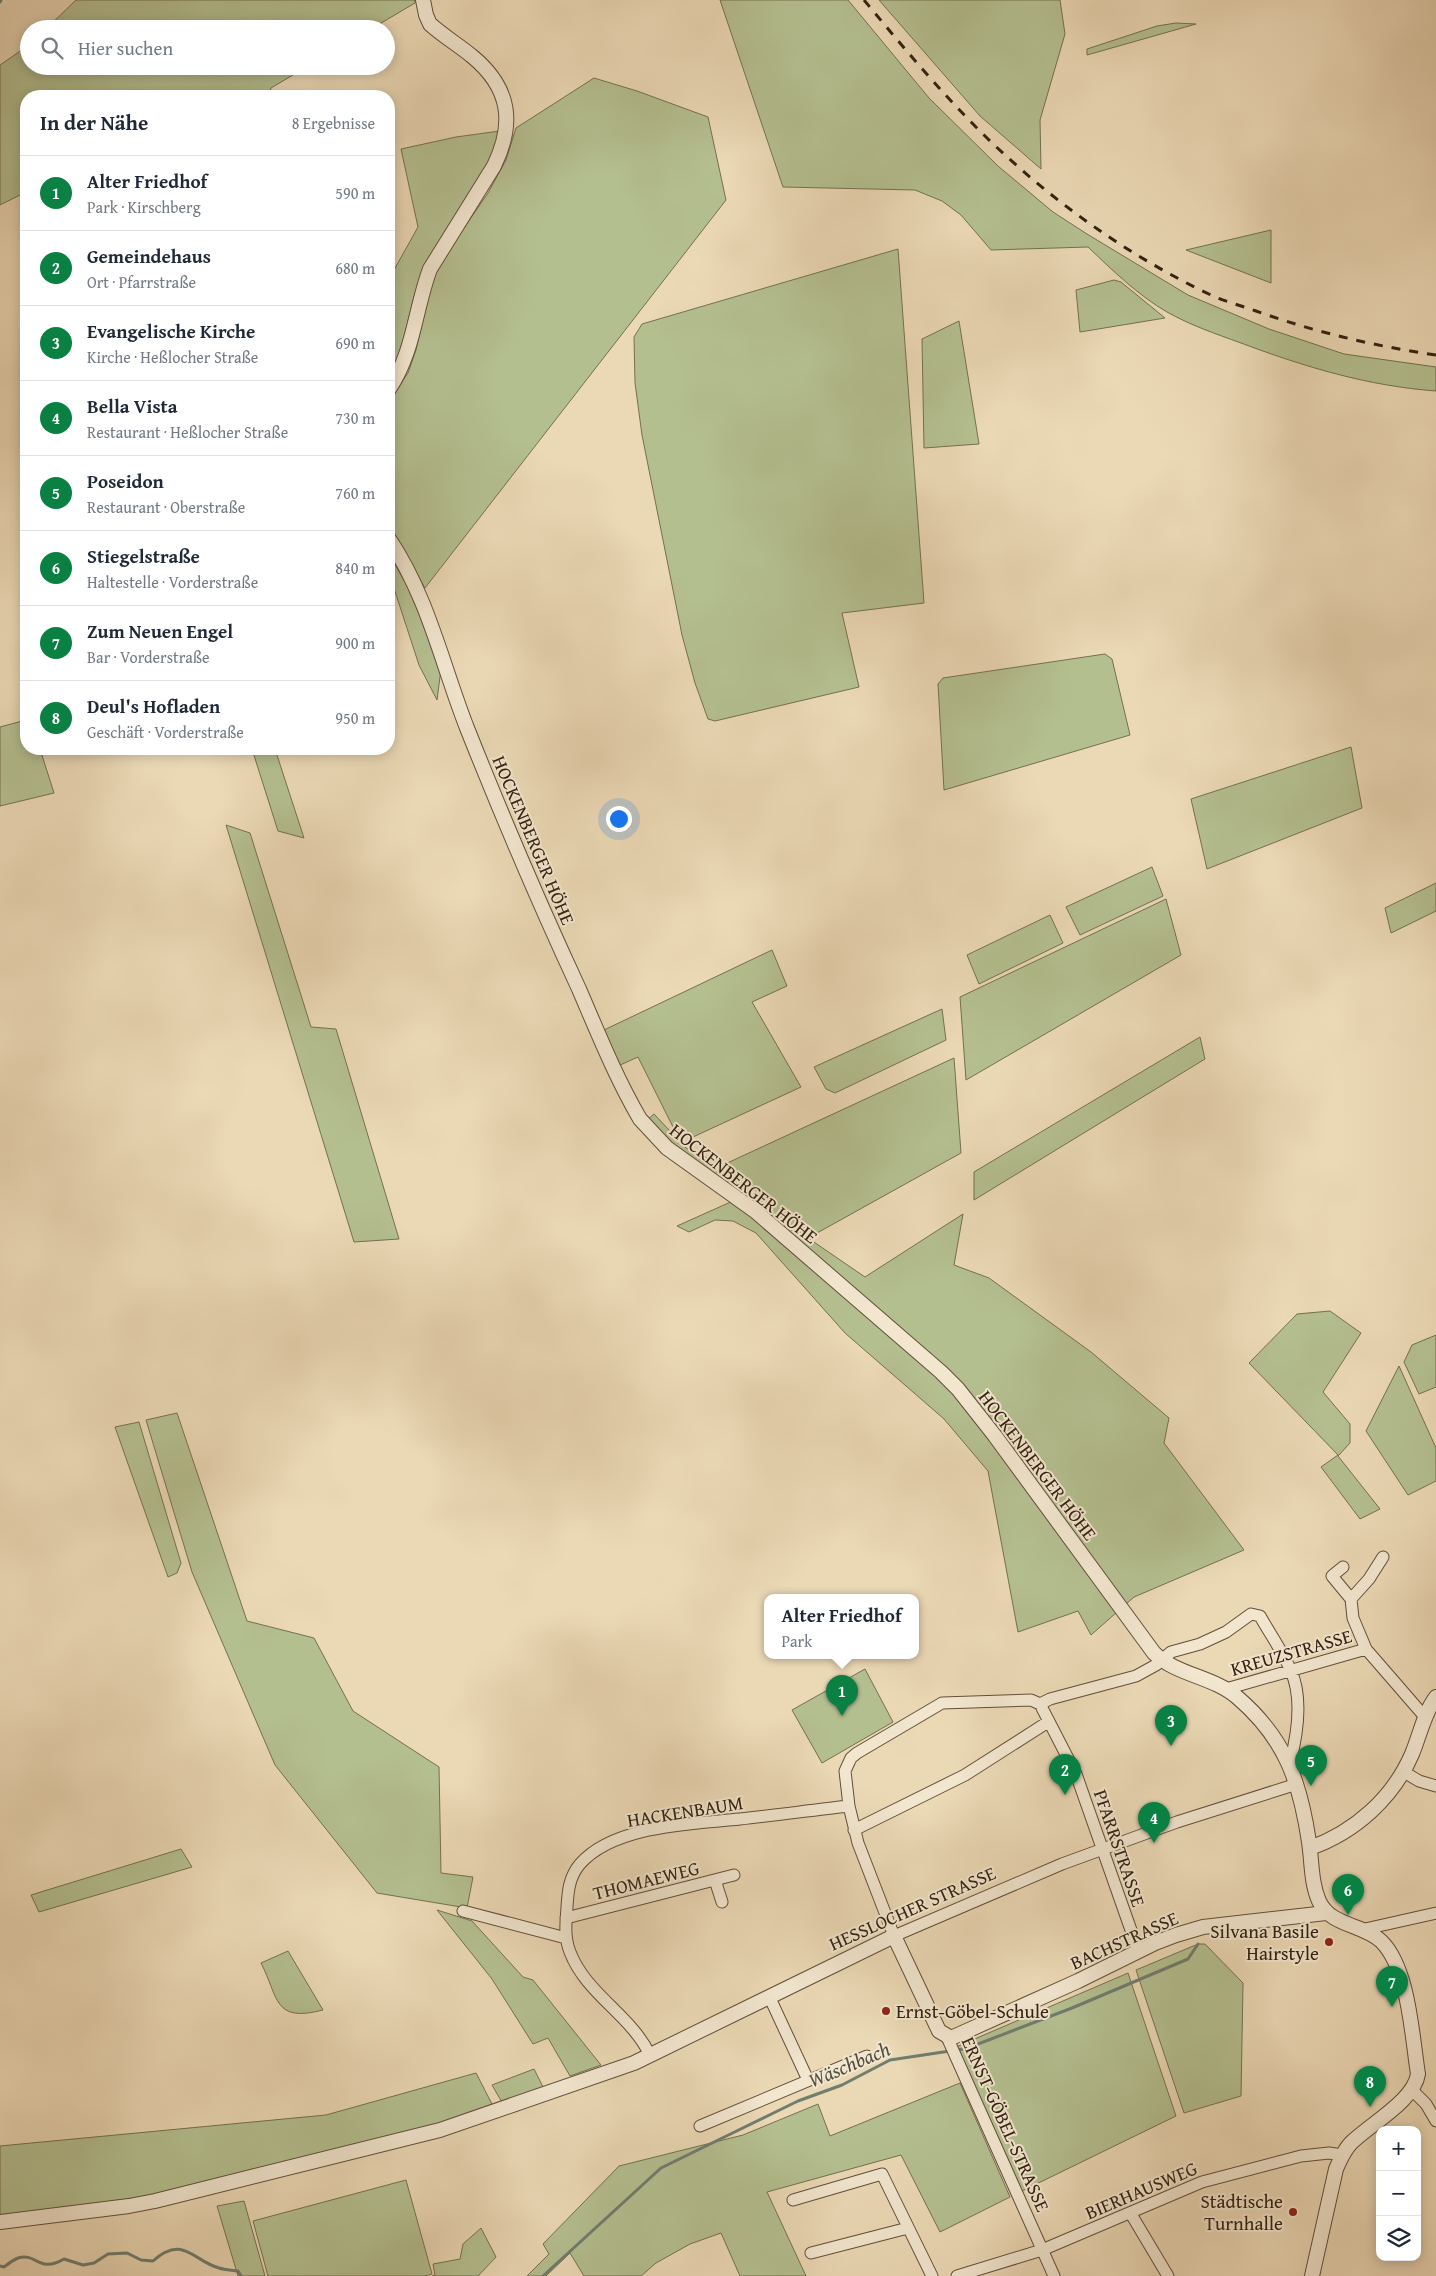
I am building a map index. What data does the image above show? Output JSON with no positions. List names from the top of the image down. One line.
{"streets":{"street":["HOCKENBERGER HÖHE","KREUZSTRASSE","HACKENBAUM","PFARRSTRASSE","THOMAEWEG","HESSLOCHER STRASSE","BACHSTRASSE","ERNST-GÖBEL-STRASSE","BIERHAUSWEG"]},"crossings":[["HACKENBAUM","THOMAEWEG"],["HACKENBAUM","HESSLOCHER STRASSE"],["PFARRSTRASSE","HESSLOCHER STRASSE"],["PFARRSTRASSE","BACHSTRASSE"],["HESSLOCHER STRASSE","ERNST-GÖBEL-STRASSE"],["BACHSTRASSE","ERNST-GÖBEL-STRASSE"],["ERNST-GÖBEL-STRASSE","BIERHAUSWEG"]],"water":["Wäschbach"],"places":["Silvana Basile Hairstyle","Ernst-Göbel-Schule","Städtische Turnhalle"],"page":{"search":"Hier suchen","heading":["In der Nähe","8 Ergebnisse"],"list":[{"mark":"1","name":"Alter Friedhof","note":"Park · Kirschberg","value":"590 m"},{"mark":"2","name":"Gemeindehaus","note":"Ort · Pfarrstraße","value":"680 m"},{"mark":"3","name":"Evangelische Kirche","note":"Kirche · Heßlocher Straße","value":"690 m"},{"mark":"4","name":"Bella Vista","note":"Restaurant · Heßlocher Straße","value":"730 m"},{"mark":"5","name":"Poseidon","note":"Restaurant · Oberstraße","value":"760 m"},{"mark":"6","name":"Stiegelstraße","note":"Haltestelle · Vorderstraße","value":"840 m"},{"mark":"7","name":"Zum Neuen Engel","note":"Bar · Vorderstraße","value":"900 m"},{"mark":"8","name":"Deul's Hofladen","note":"Geschäft · Vorderstraße","value":"950 m"}],"popup":["Alter Friedhof","Park"],"pins":["1","3","5","2","4","6","7","8"],"map_buttons":["+","−"]}}
